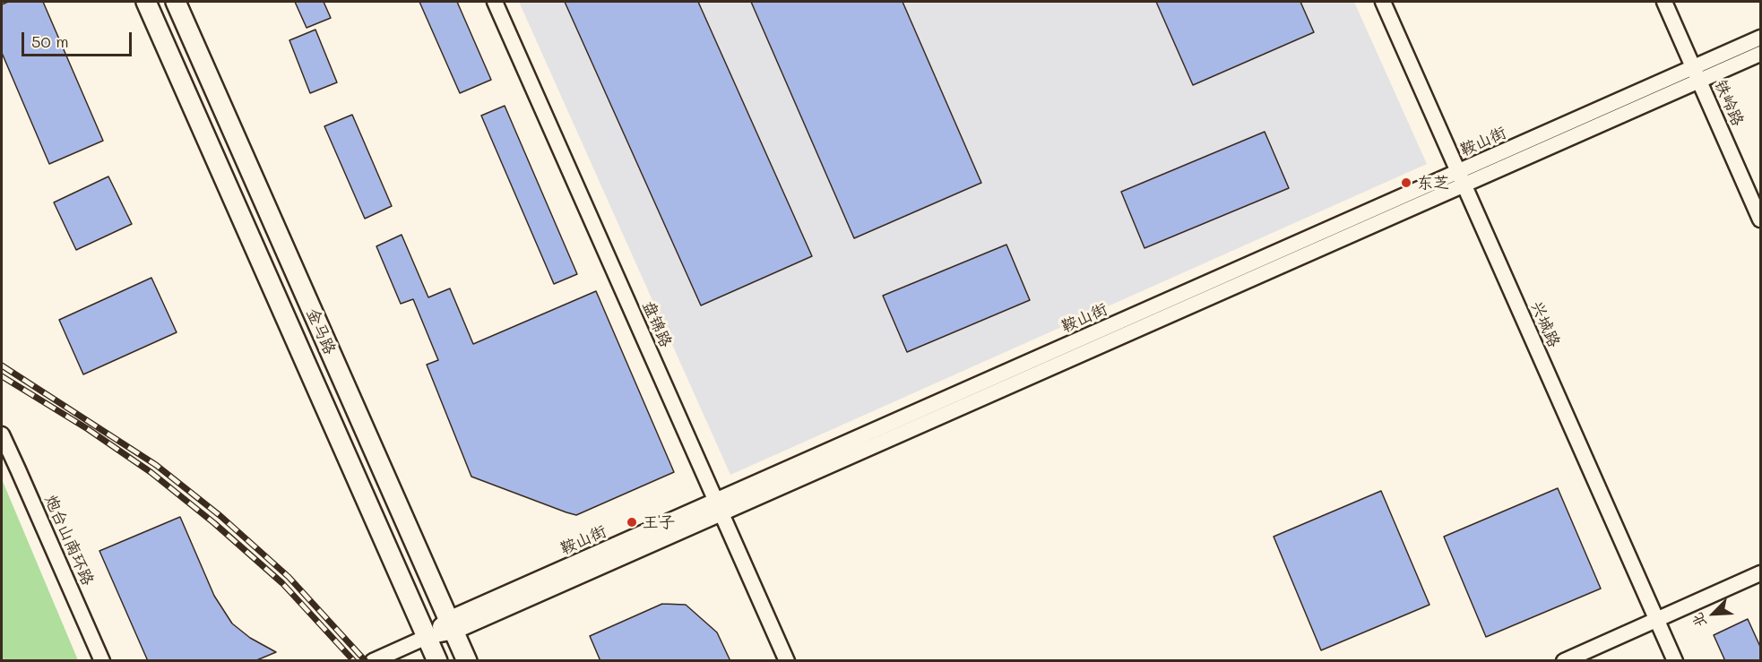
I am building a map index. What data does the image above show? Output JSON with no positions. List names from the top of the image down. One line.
{"streets":{"main road":["金马路"],"street":["铁岭路","鞍山街","盘锦路","兴城路","炮台山南环路"]},"crossings":[["铁岭路","鞍山街"],["鞍山街","盘锦路"],["鞍山街","兴城路"],["鞍山街","金马路"]],"places":["东芝","王子"],"scale_bar":"50 m","north":"bottom left"}
